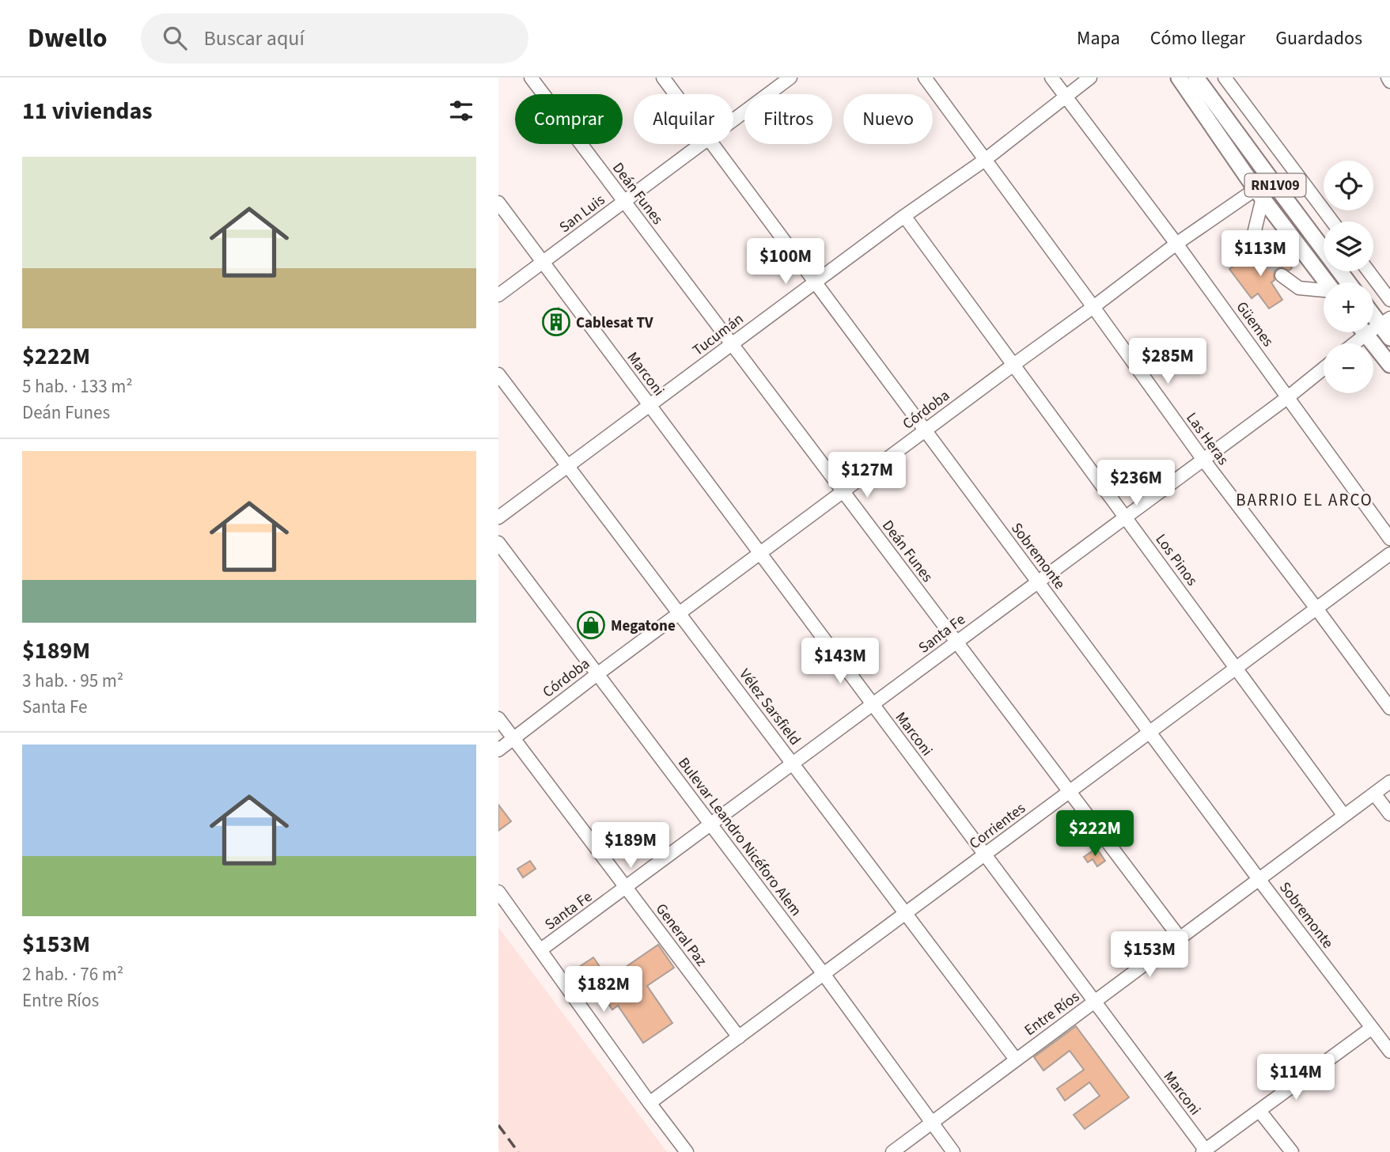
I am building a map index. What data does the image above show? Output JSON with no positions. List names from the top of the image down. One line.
{"streets":{"main road":["RN1V09"],"street":["Deán Funes","San Luis","Güemes","Tucumán","Marconi","Córdoba","Las Heras","Sobremonte","Los Pinos","Santa Fe","Vélez Sarsfield","Corrientes","Bulevar Leandro Nicéforo Alem","General Paz","Entre Ríos"]},"crossings":[["RN1V09","Córdoba"],["Deán Funes","San Luis"],["Deán Funes","Tucumán"],["Deán Funes","Córdoba"],["Deán Funes","Santa Fe"],["Deán Funes","Corrientes"],["Deán Funes","Entre Ríos"],["San Luis","Marconi"],["Güemes","Tucumán"],["Güemes","Córdoba"],["Güemes","Santa Fe"],["Tucumán","Marconi"],["Tucumán","Las Heras"],["Tucumán","Sobremonte"],["Tucumán","Los Pinos"],["Tucumán","Vélez Sarsfield"],["Marconi","Córdoba"],["Marconi","Santa Fe"],["Marconi","Corrientes"],["Marconi","Entre Ríos"],["Córdoba","Las Heras"],["Córdoba","Sobremonte"],["Córdoba","Los Pinos"],["Córdoba","Vélez Sarsfield"],["Córdoba","Bulevar Leandro Nicéforo Alem"],["Córdoba","General Paz"],["Las Heras","Santa Fe"],["Las Heras","Corrientes"],["Sobremonte","Santa Fe"],["Sobremonte","Corrientes"],["Sobremonte","Entre Ríos"],["Los Pinos","Santa Fe"],["Los Pinos","Corrientes"],["Los Pinos","Entre Ríos"],["Santa Fe","Vélez Sarsfield"],["Santa Fe","Bulevar Leandro Nicéforo Alem"],["Santa Fe","General Paz"],["Vélez Sarsfield","Corrientes"],["Vélez Sarsfield","Entre Ríos"],["Corrientes","Bulevar Leandro Nicéforo Alem"],["Corrientes","General Paz"],["Bulevar Leandro Nicéforo Alem","Entre Ríos"]],"districts":["BARRIO EL ARCO"],"places":{"building":["Cablesat TV"],"shop":["Megatone"]},"page":{"header":"Dwello","search":"Buscar aquí","nav":["Mapa","Cómo llegar","Guardados"],"heading":"11 viviendas","chip":["Comprar","Alquilar","Filtros","Nuevo"],"list":[{"name":"$222M","note":"5 hab. · 133 m² · Deán Funes"},{"name":"$189M","note":"3 hab. · 95 m² · Santa Fe"},{"name":"$153M","note":"2 hab. · 76 m² · Entre Ríos"}],"map_buttons":["+","−"],"price":["$113M","$100M","$285M","$127M","$236M","$143M","$222M","$189M","$153M","$182M","$114M"]}}
